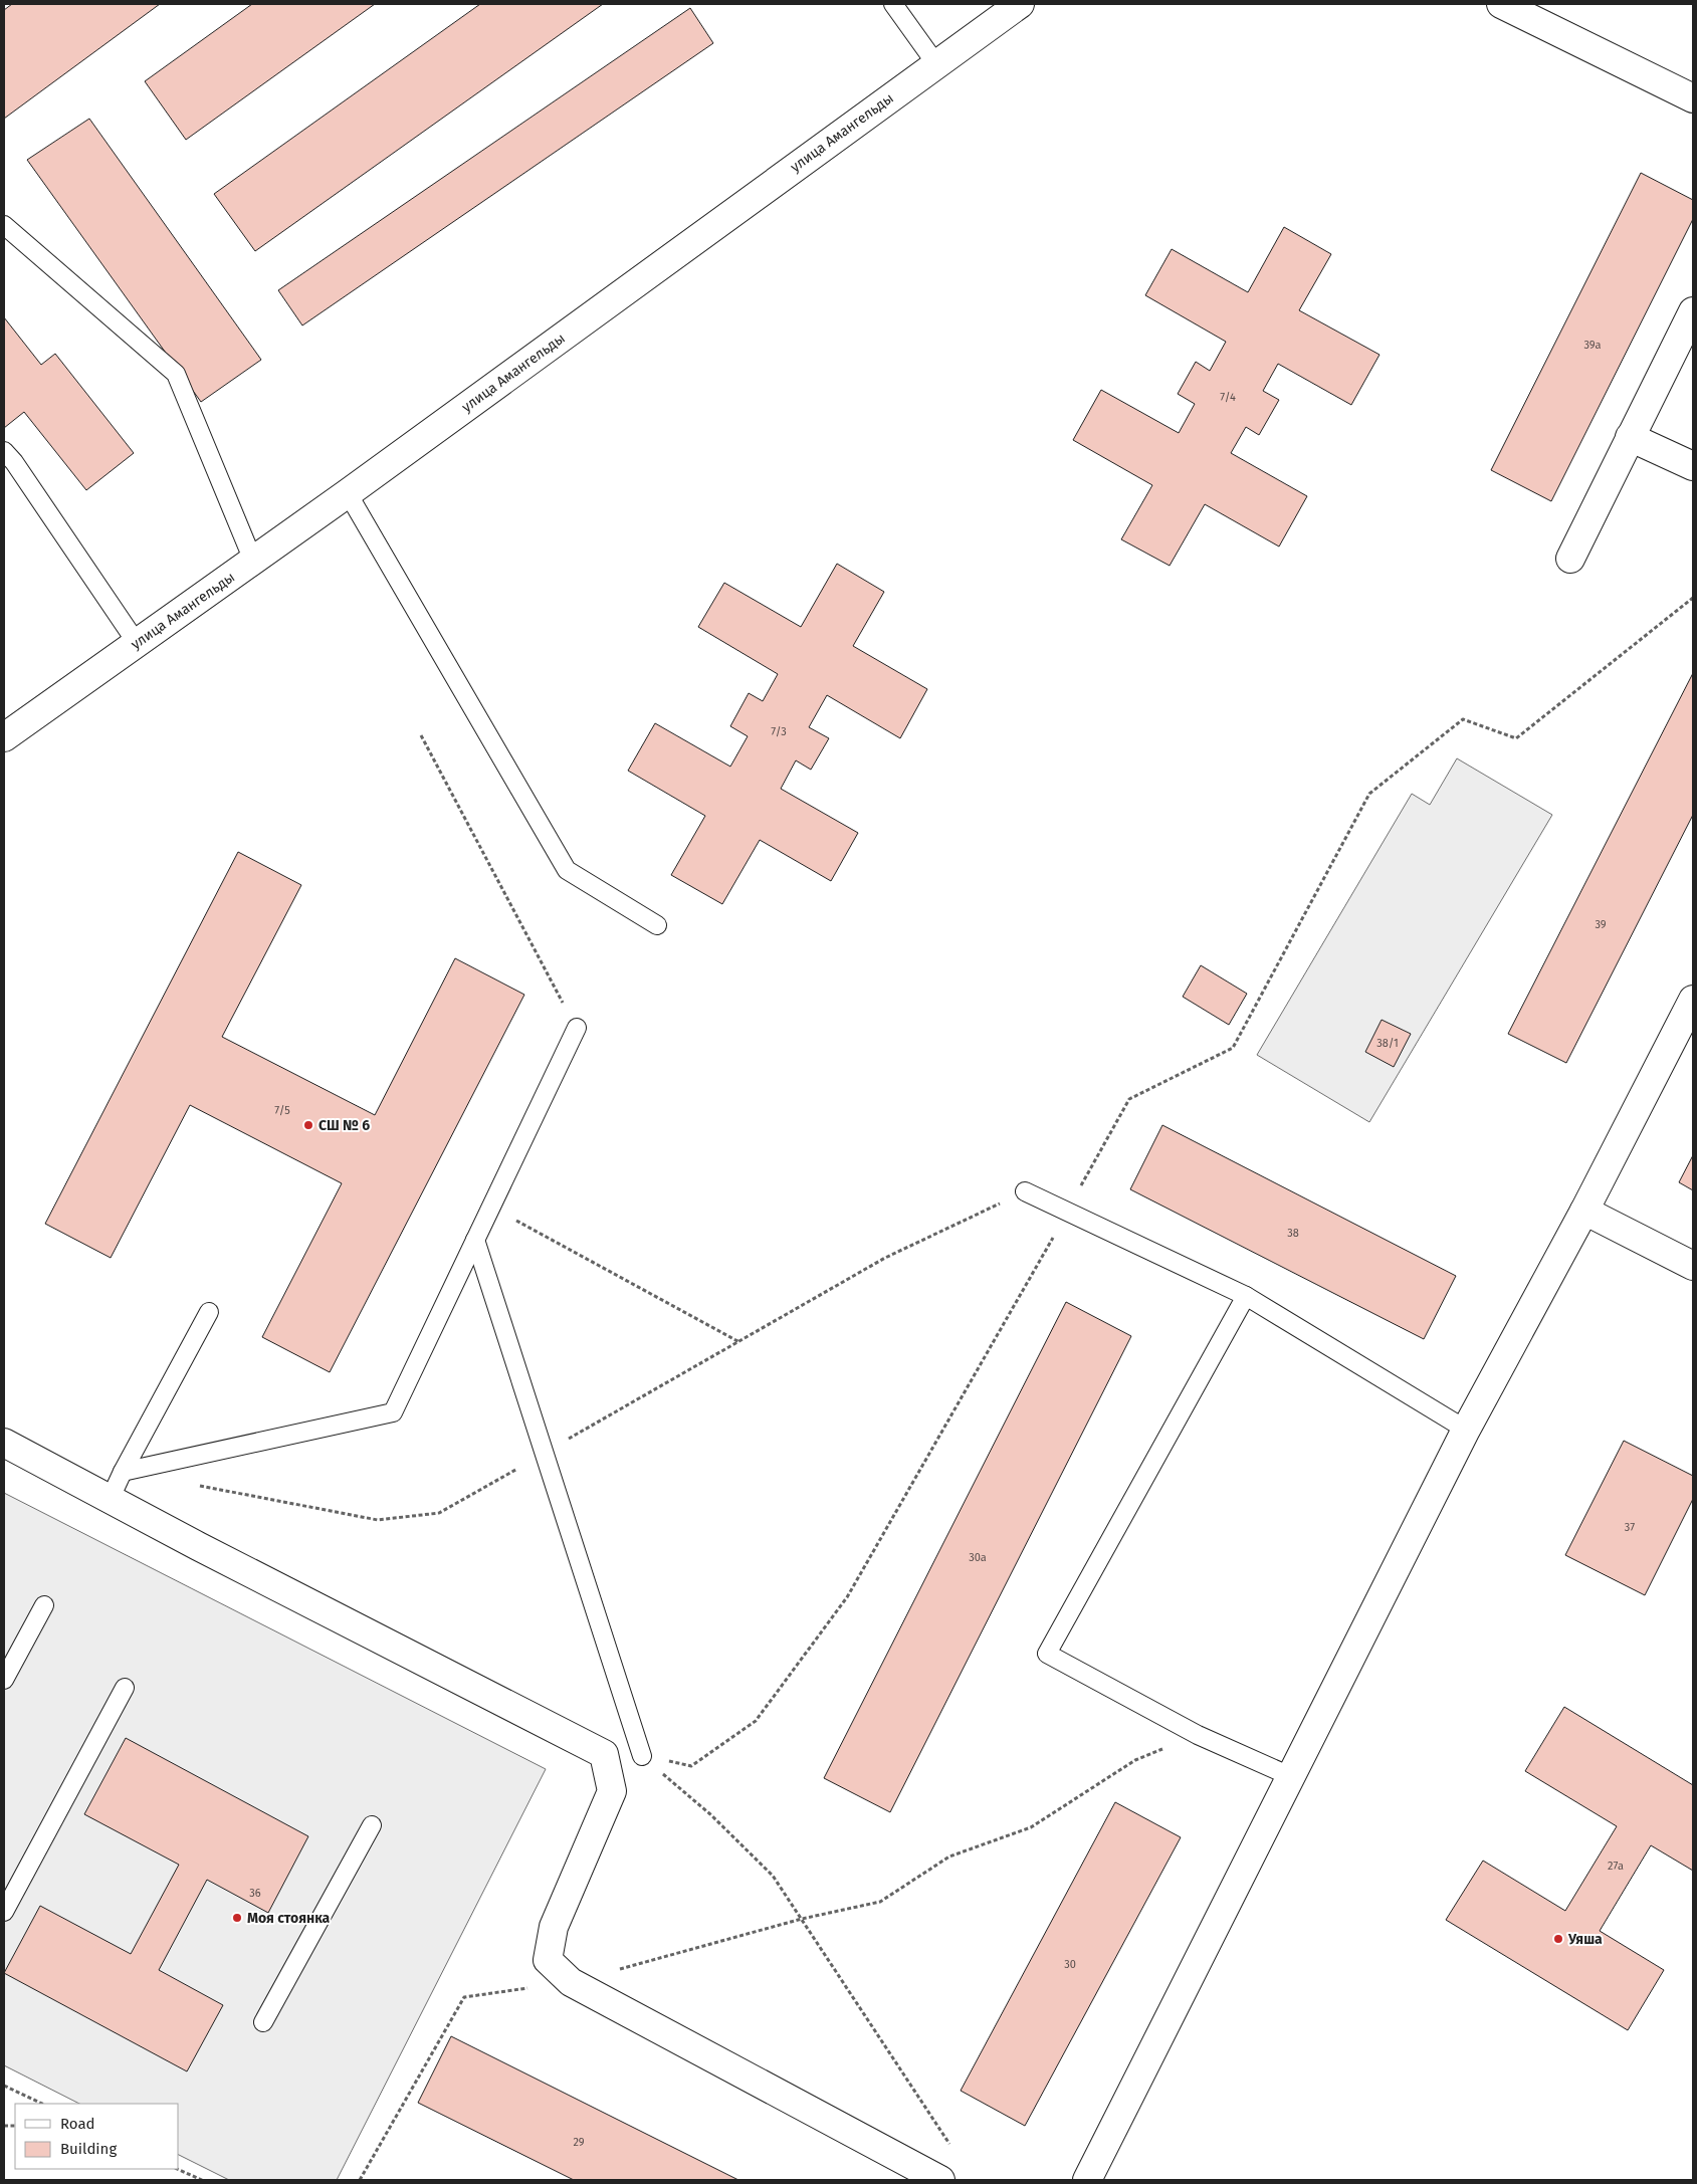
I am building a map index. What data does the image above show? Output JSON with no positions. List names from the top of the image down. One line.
{"streets":{"street":["улица Амангельды"]},"places":["СШ № 6","Моя стоянка","Уяша"],"house_numbers":["39а","7/4","7/3","39","38/1","7/5","38","37","30а","27а","36","30","29"],"legend":["Road","Building"]}
